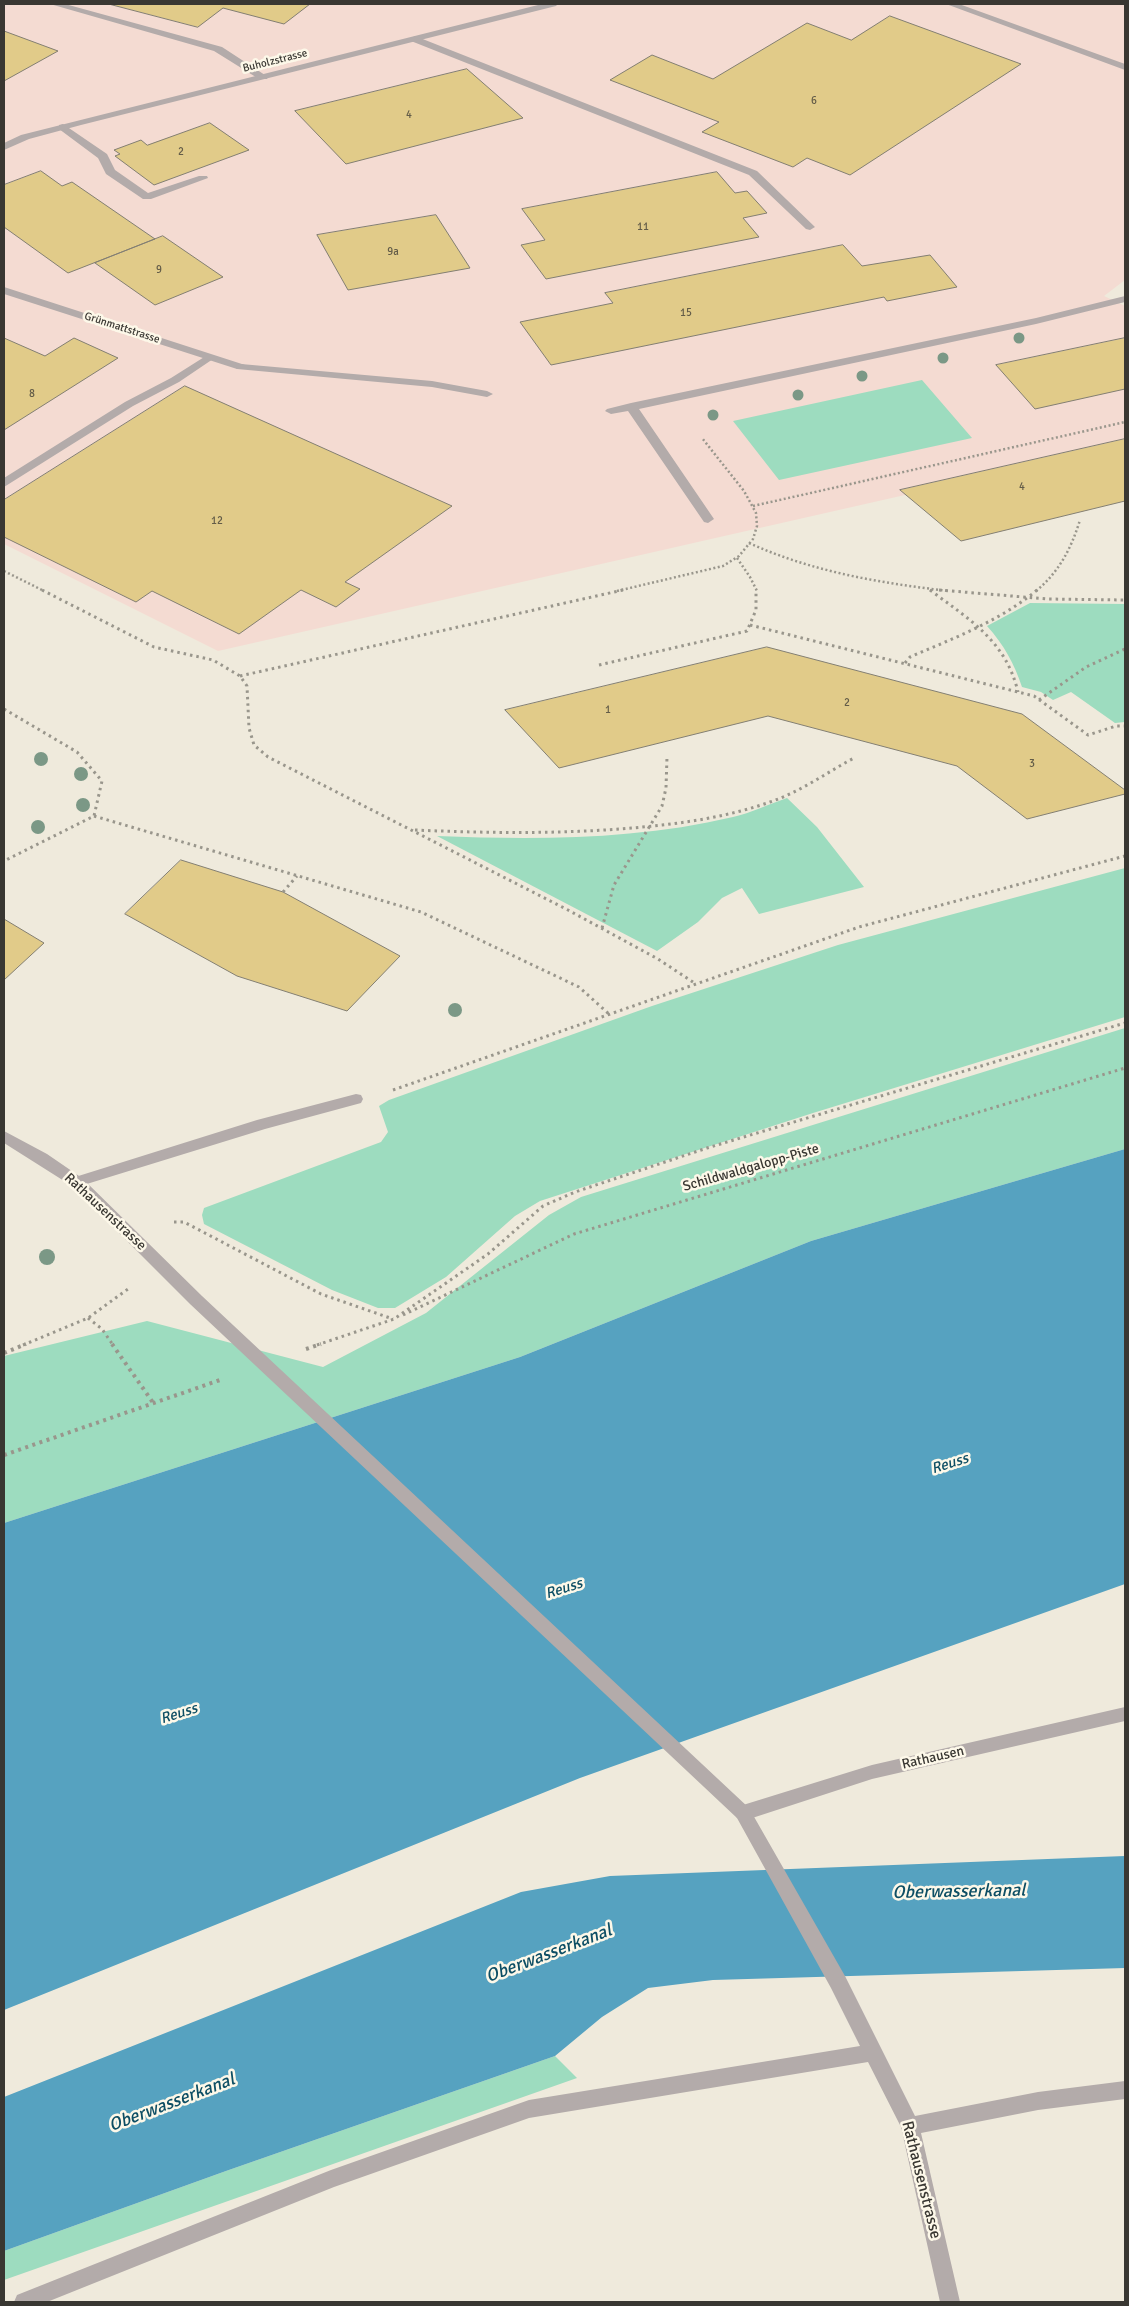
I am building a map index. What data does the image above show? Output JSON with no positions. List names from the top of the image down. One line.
{"streets":{"street":["Buholzstrasse","Grünmattstrasse","Rathausenstrasse","Rathausen"],"path":["Schildwaldgalopp-Piste"]},"crossings":[["Rathausenstrasse","Rathausen"]],"water":["Reuss","Oberwasserkanal"],"house_numbers":["6","4","2","11","9a","9","15","8","4","12","2","1","3"]}
